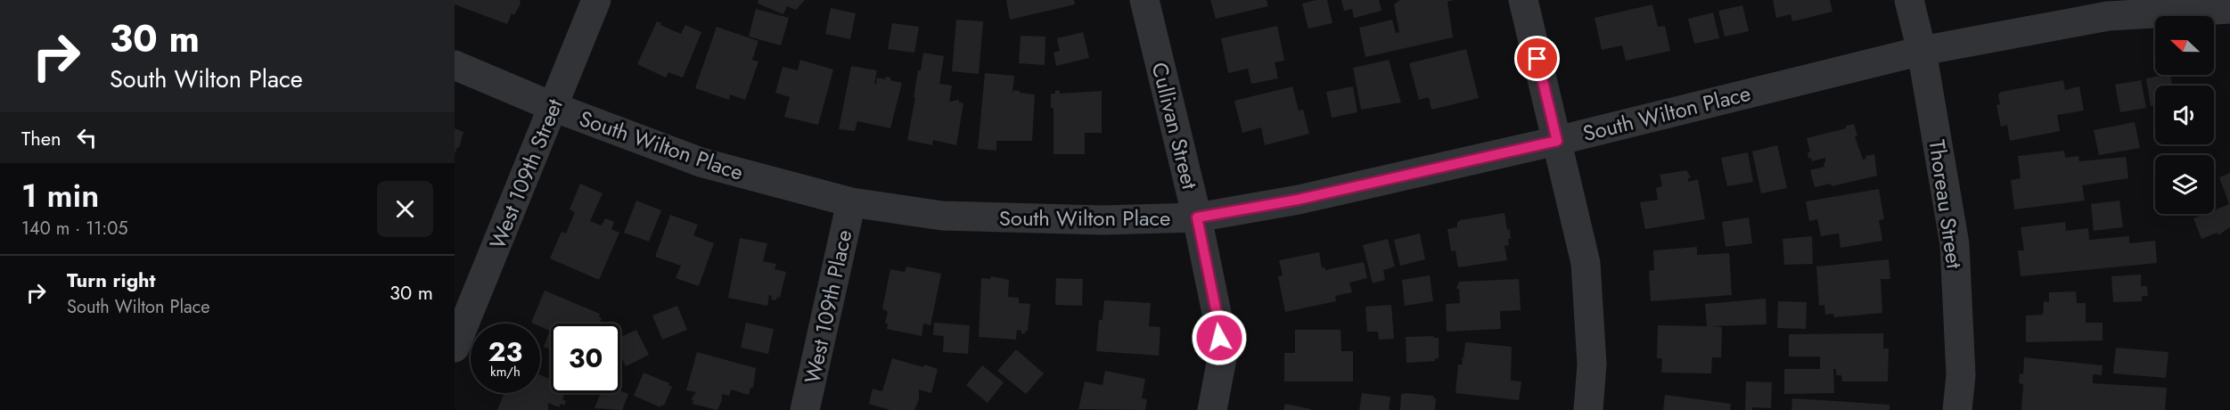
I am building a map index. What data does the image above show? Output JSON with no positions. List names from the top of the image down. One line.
{"streets":{"street":["South Wilton Place","Cullivan Street","West 109th Street","Thoreau Street","West 109th Place"]},"crossings":[["South Wilton Place","Cullivan Street"],["South Wilton Place","West 109th Street"],["South Wilton Place","Thoreau Street"],["South Wilton Place","West 109th Place"]],"north":"left","page":{"turn":["30 m","South Wilton Place"],"then":"Then","heading":["1 min","140 m · 11:05"],"list":[{"name":"Turn right","note":"South Wilton Place","value":"30 m"}],"speed":"23 km/h","limit":"30"}}
